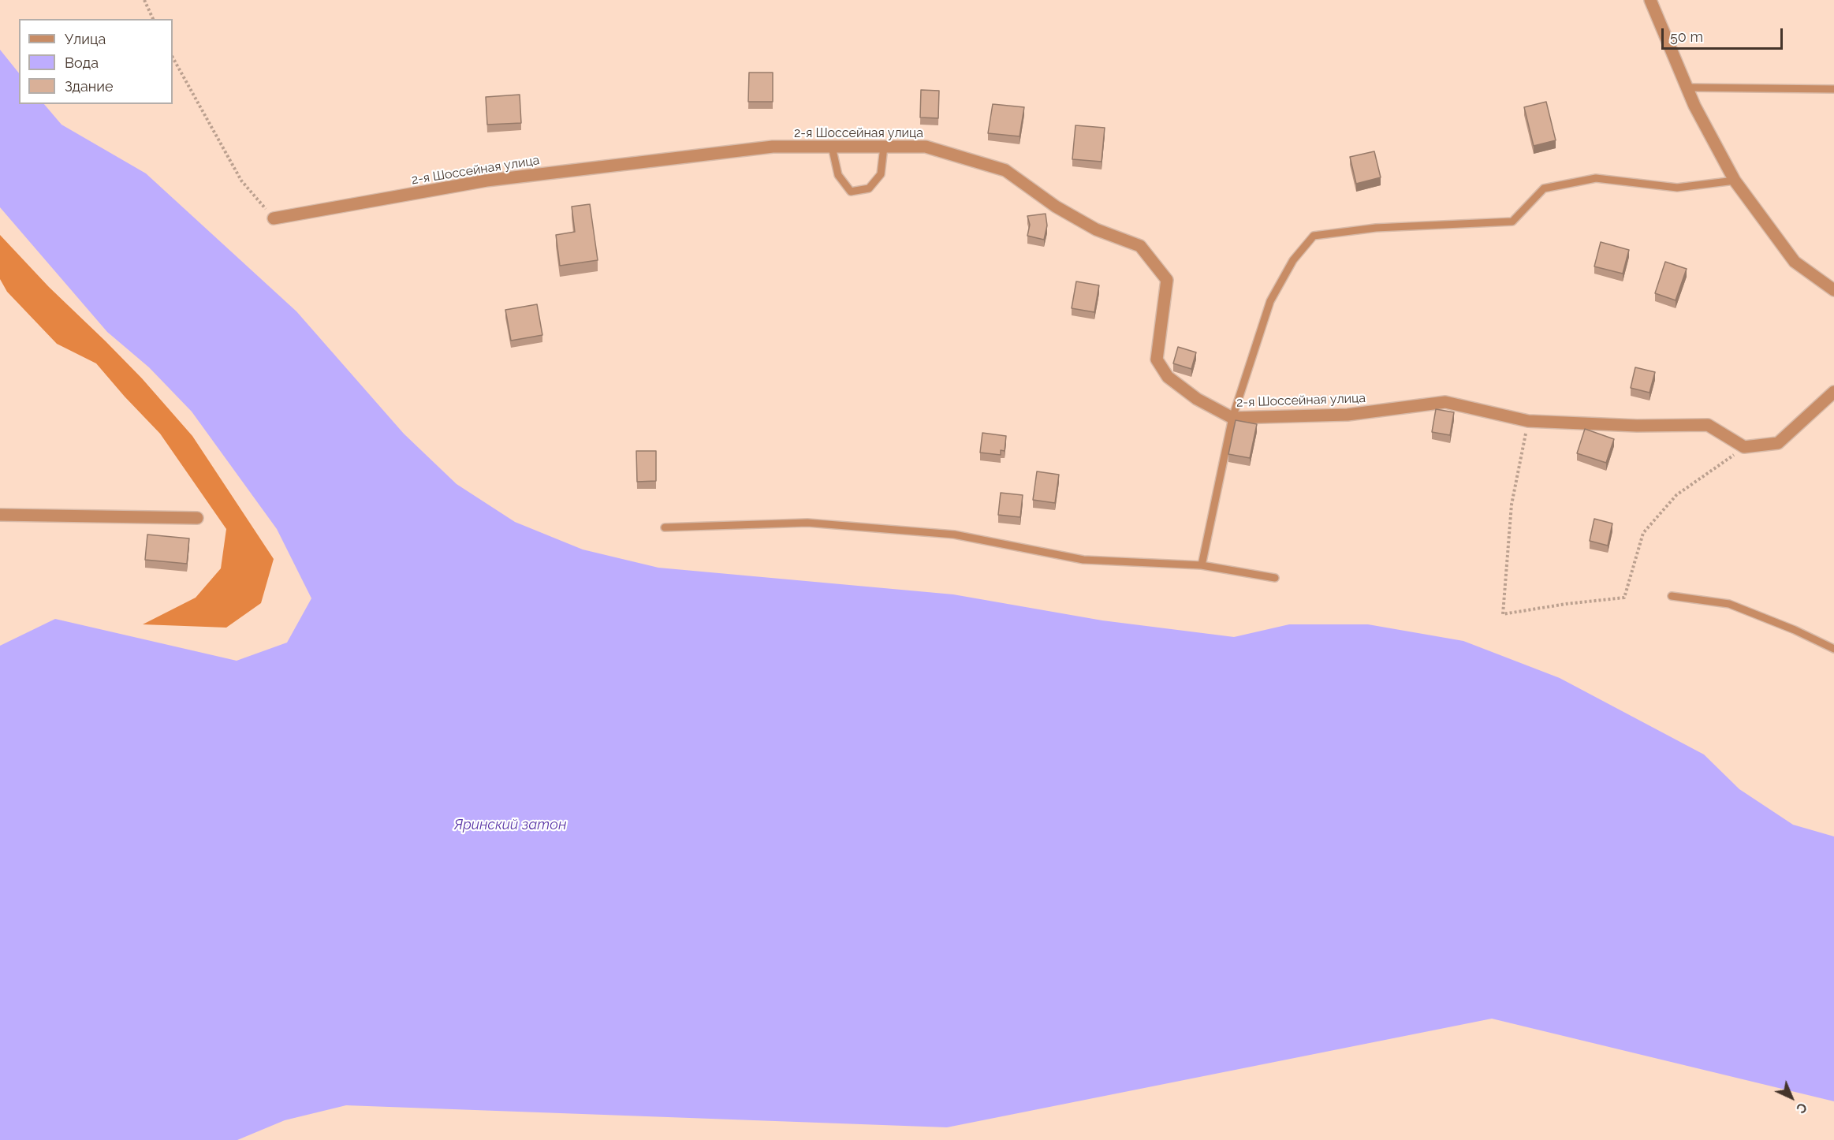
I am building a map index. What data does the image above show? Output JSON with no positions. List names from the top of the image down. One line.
{"streets":{"street":["2-я Шоссейная улица"]},"water":["Яринский затон"],"legend":["Улица","Вода","Здание"],"scale_bar":"50 m","north":"bottom right"}
